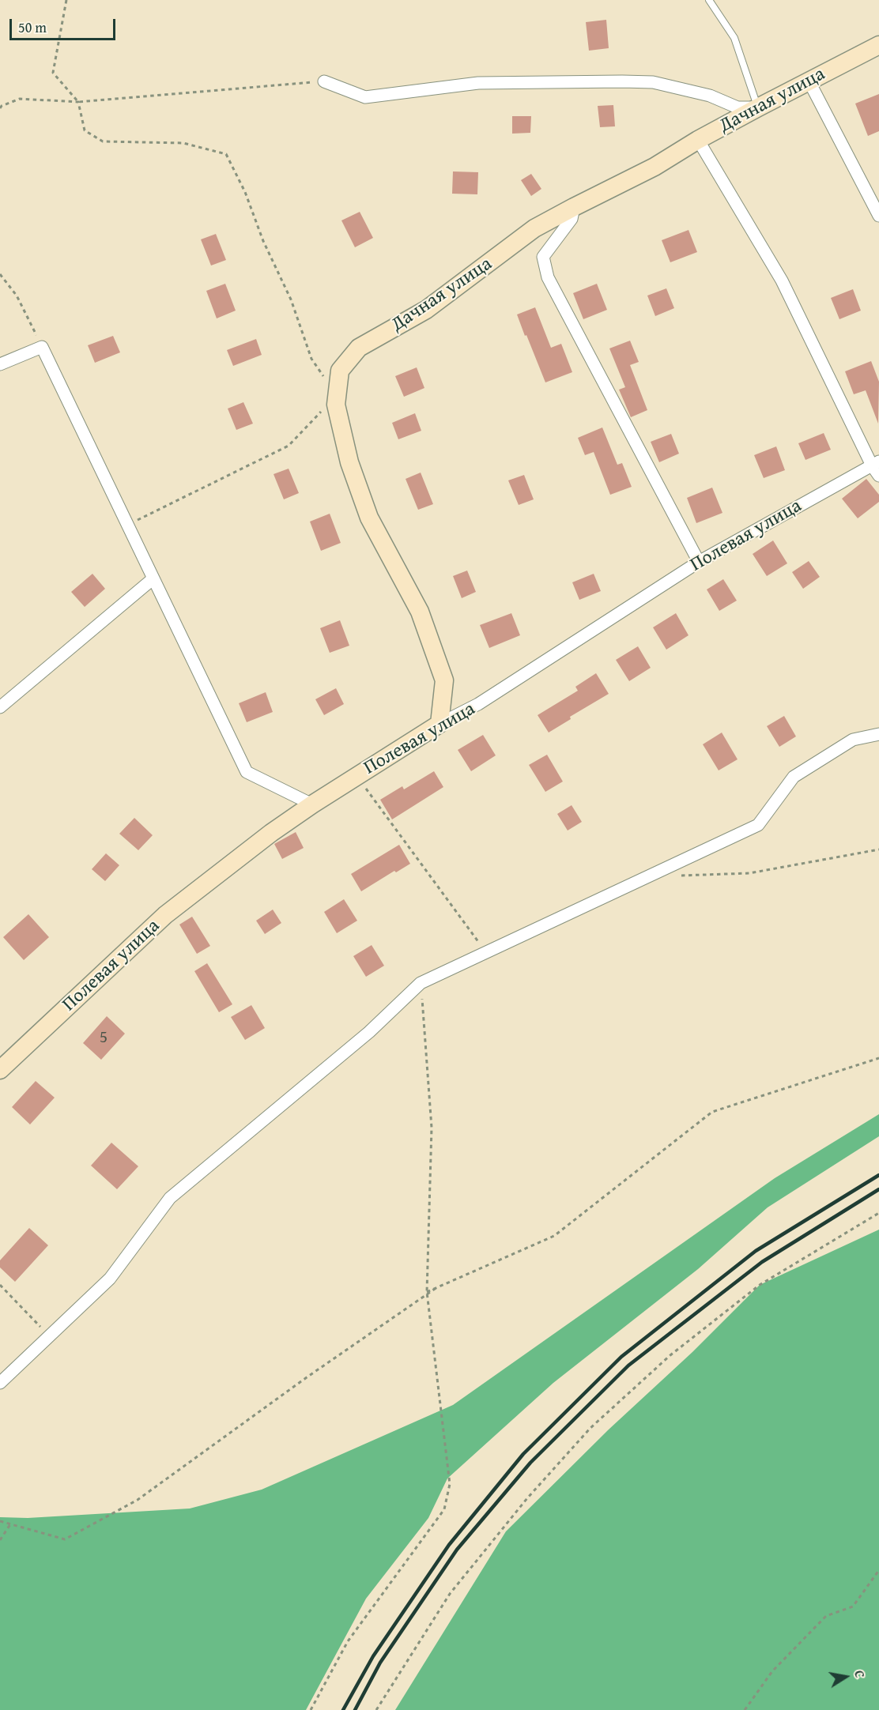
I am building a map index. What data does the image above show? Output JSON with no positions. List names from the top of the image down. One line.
{"streets":{"street":["Дачная улица","Полевая улица"]},"crossings":[["Дачная улица","Полевая улица"]],"house_numbers":["5"],"scale_bar":"50 m","north":"right"}
